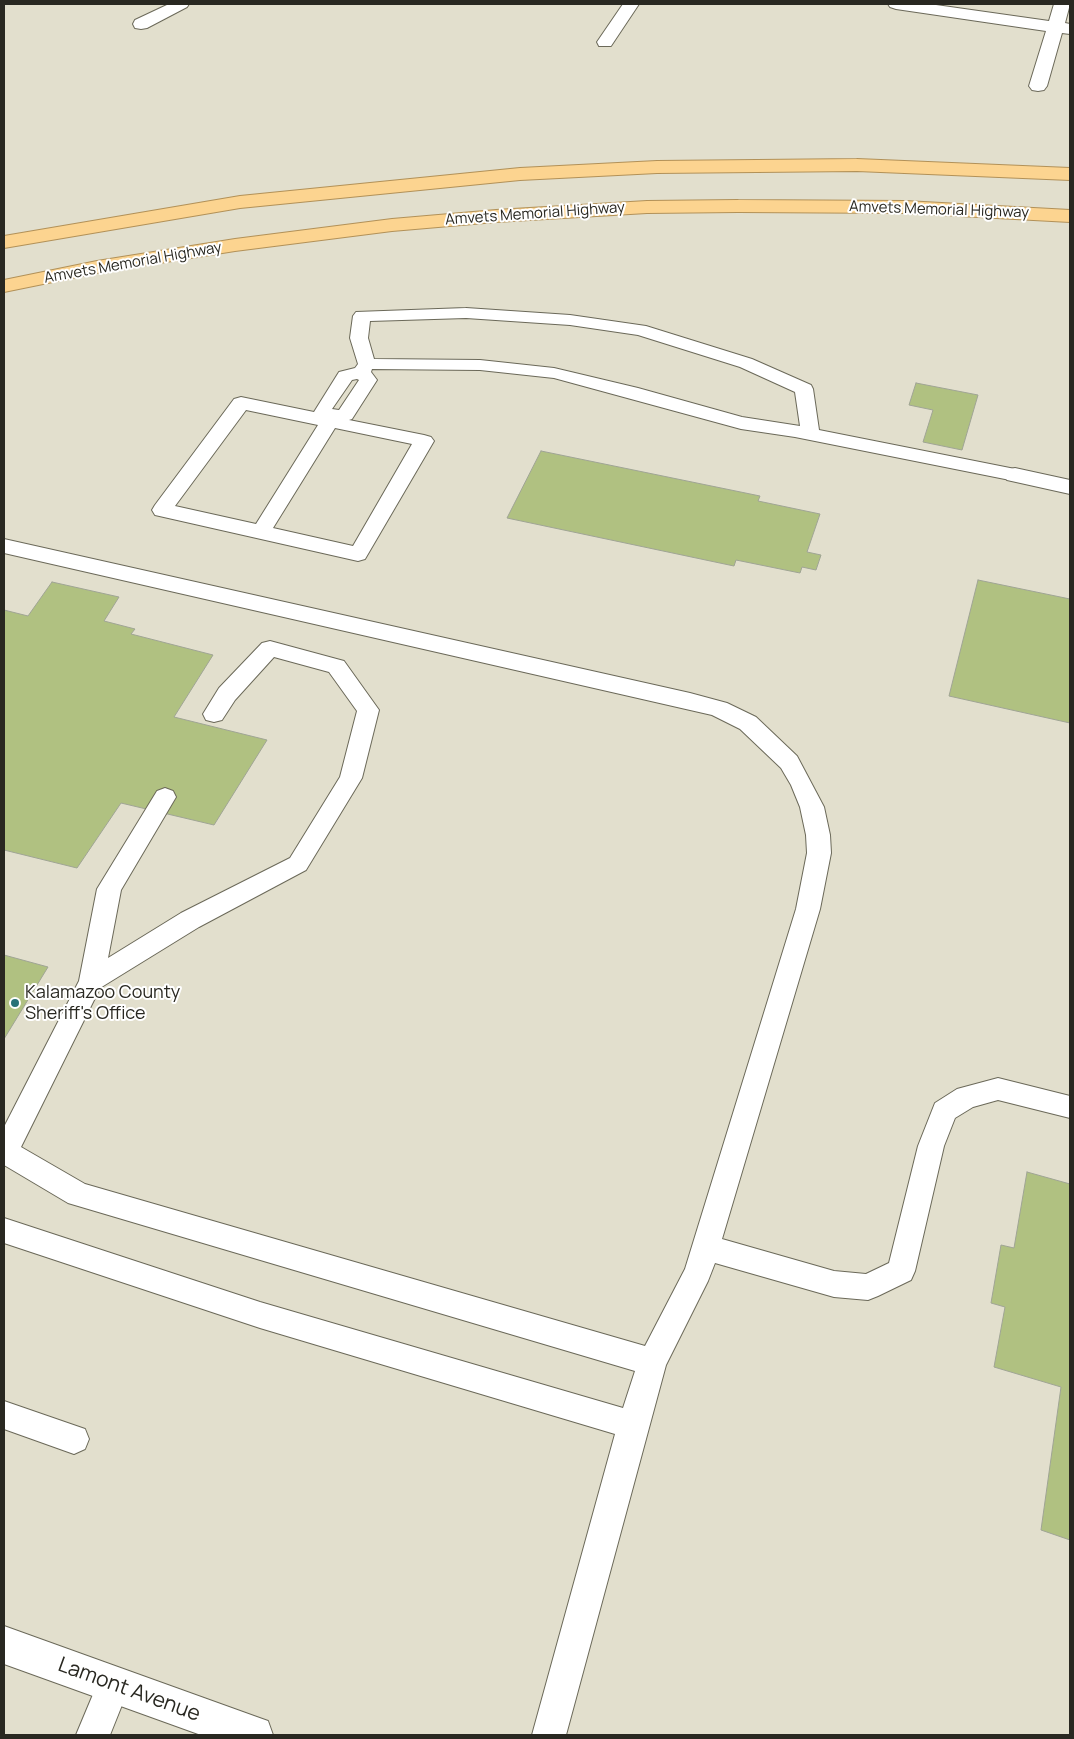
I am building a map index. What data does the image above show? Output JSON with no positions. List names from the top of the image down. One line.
{"streets":{"highway":["Amvets Memorial Highway"],"street":["Lamont Avenue"]},"places":["Kalamazoo County Sheriff's Office"]}
